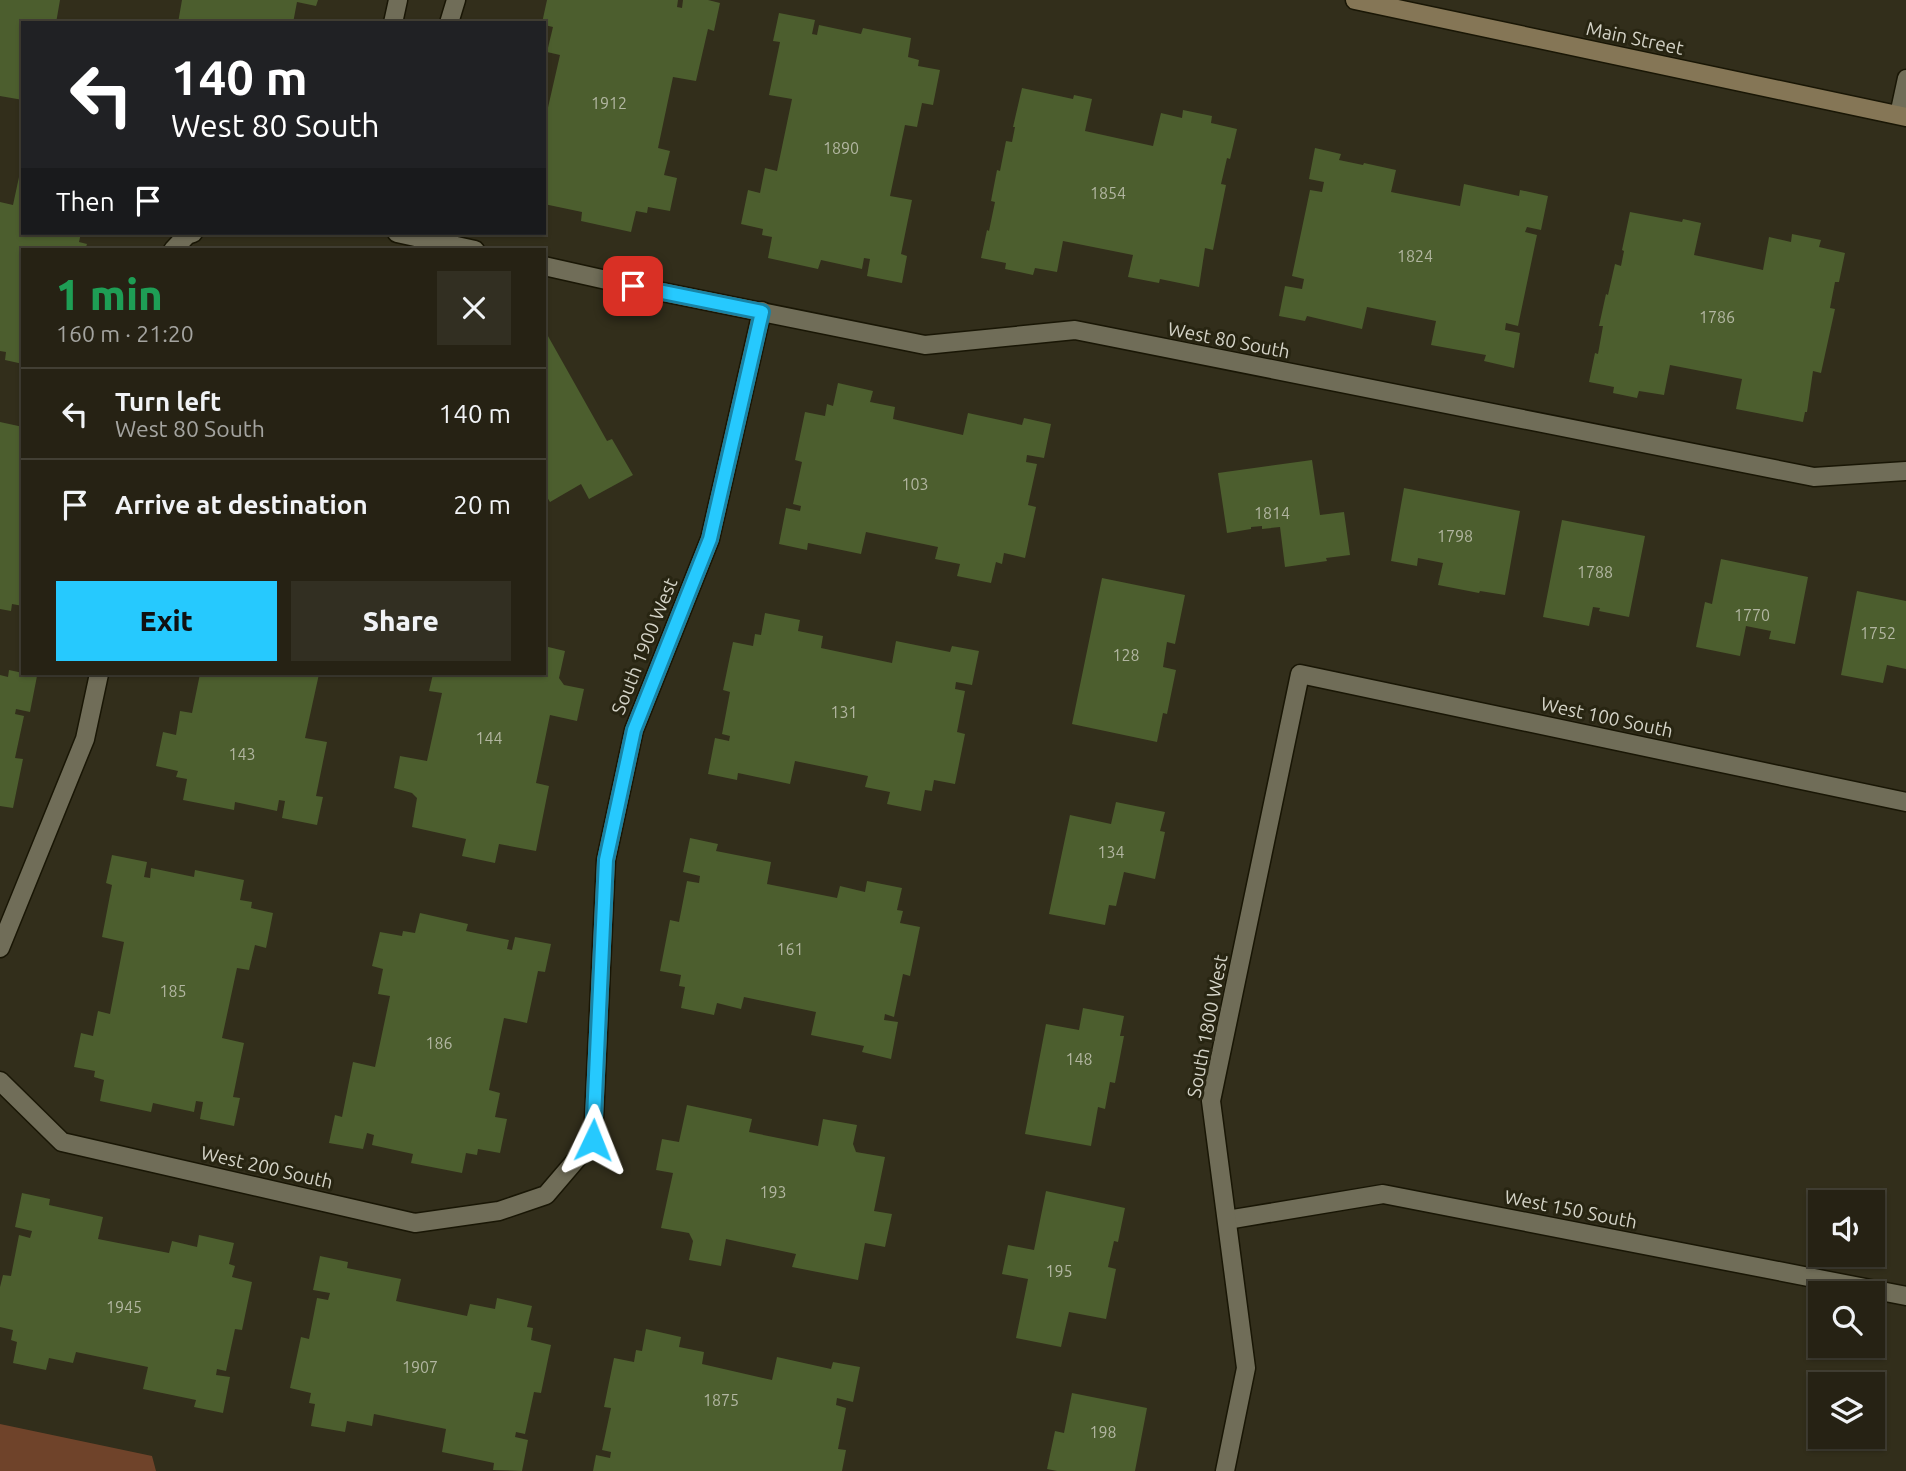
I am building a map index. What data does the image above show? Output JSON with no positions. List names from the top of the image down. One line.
{"streets":{"main road":["Main Street"],"street":["West 80 South","South 1900 West","West 100 South","South 1800 West","West 200 South","West 150 South"]},"crossings":[["West 80 South","South 1900 West"],["South 1900 West","West 200 South"],["West 100 South","South 1800 West"],["South 1800 West","West 150 South"]],"house_numbers":["1912","1890","1854","1824","1786","103","1814","1798","1788","1770","1752","128","131","144","143","134","161","185","186","148","193","195","1945","1907","1875","198"],"page":{"turn":["140 m","West 80 South"],"then":"Then","heading":["1 min","160 m · 21:20"],"list":[{"name":"Turn left","note":"West 80 South","value":"140 m"},{"name":"Arrive at destination","value":"20 m"}],"buttons":["Exit","Share"]}}
